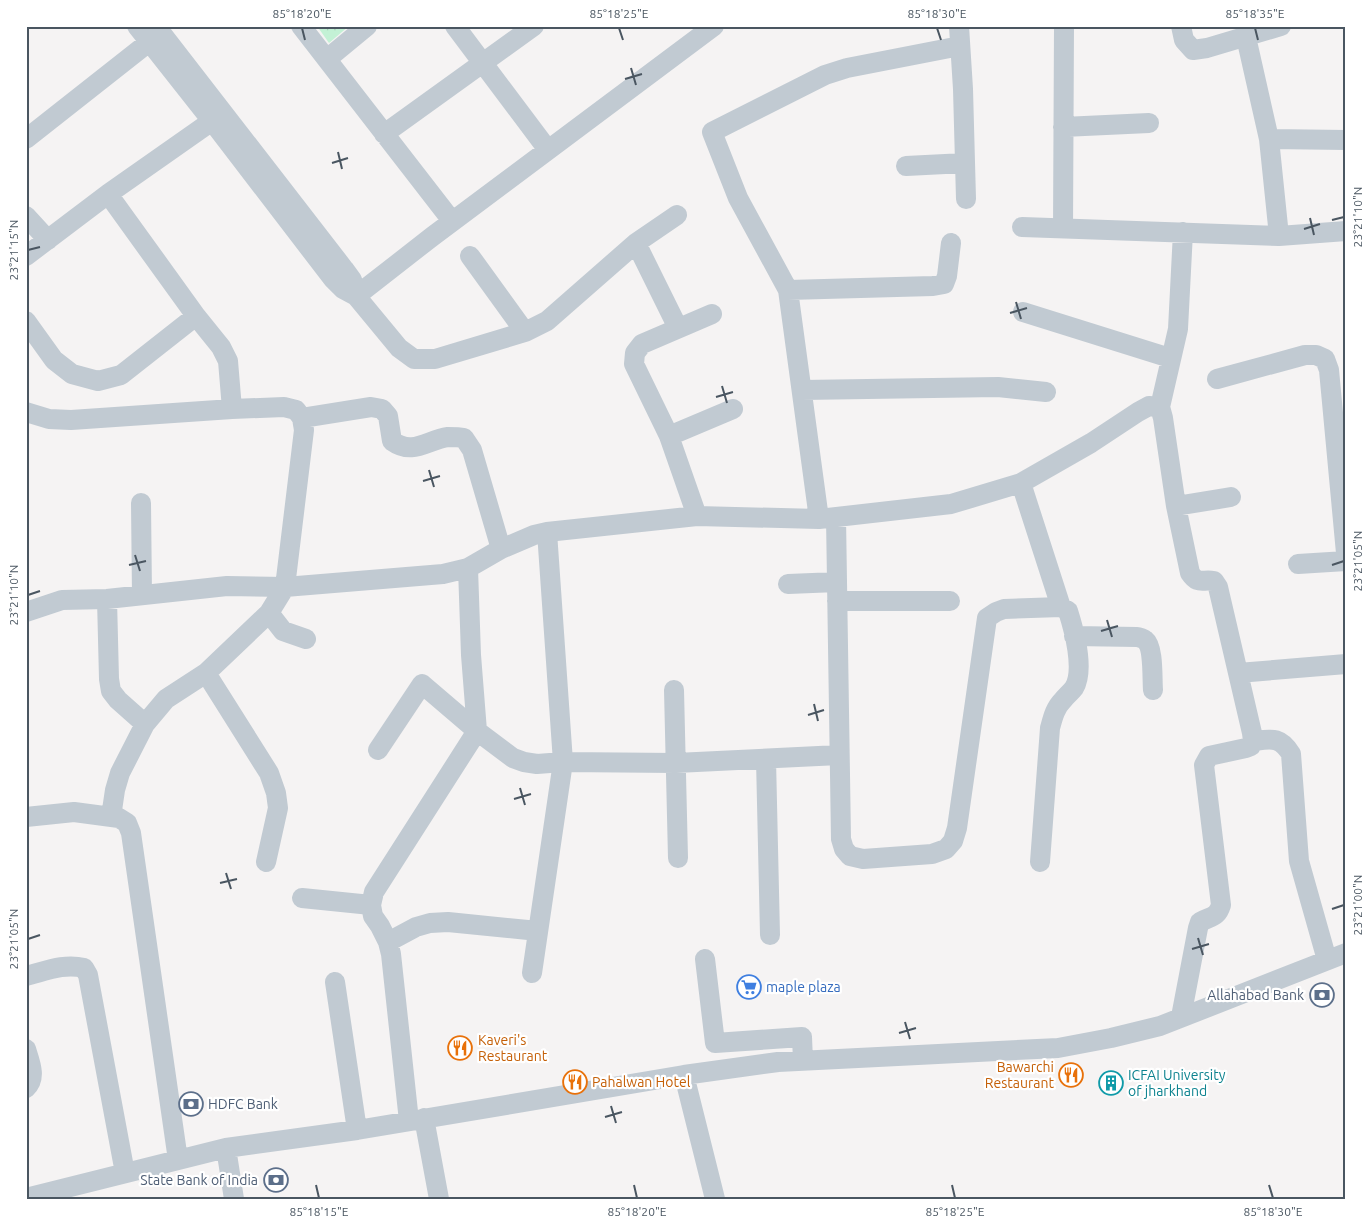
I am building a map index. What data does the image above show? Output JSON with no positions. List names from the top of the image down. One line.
{"places":{"supermarket":["maple plaza"],"bank":["Allahabad Bank","HDFC Bank","State Bank of India"],"restaurant":["Kaveri's Restaurant","Bawarchi Restaurant","Pahalwan Hotel"],"building":["ICFAI University of jharkhand"]},"coordinates":["85°18'20\"E","85°18'25\"E","85°18'30\"E","85°18'35\"E","23°21'10\"N","23°21'15\"N","23°21'05\"N","23°21'00\"N","85°18'15\"E"]}
